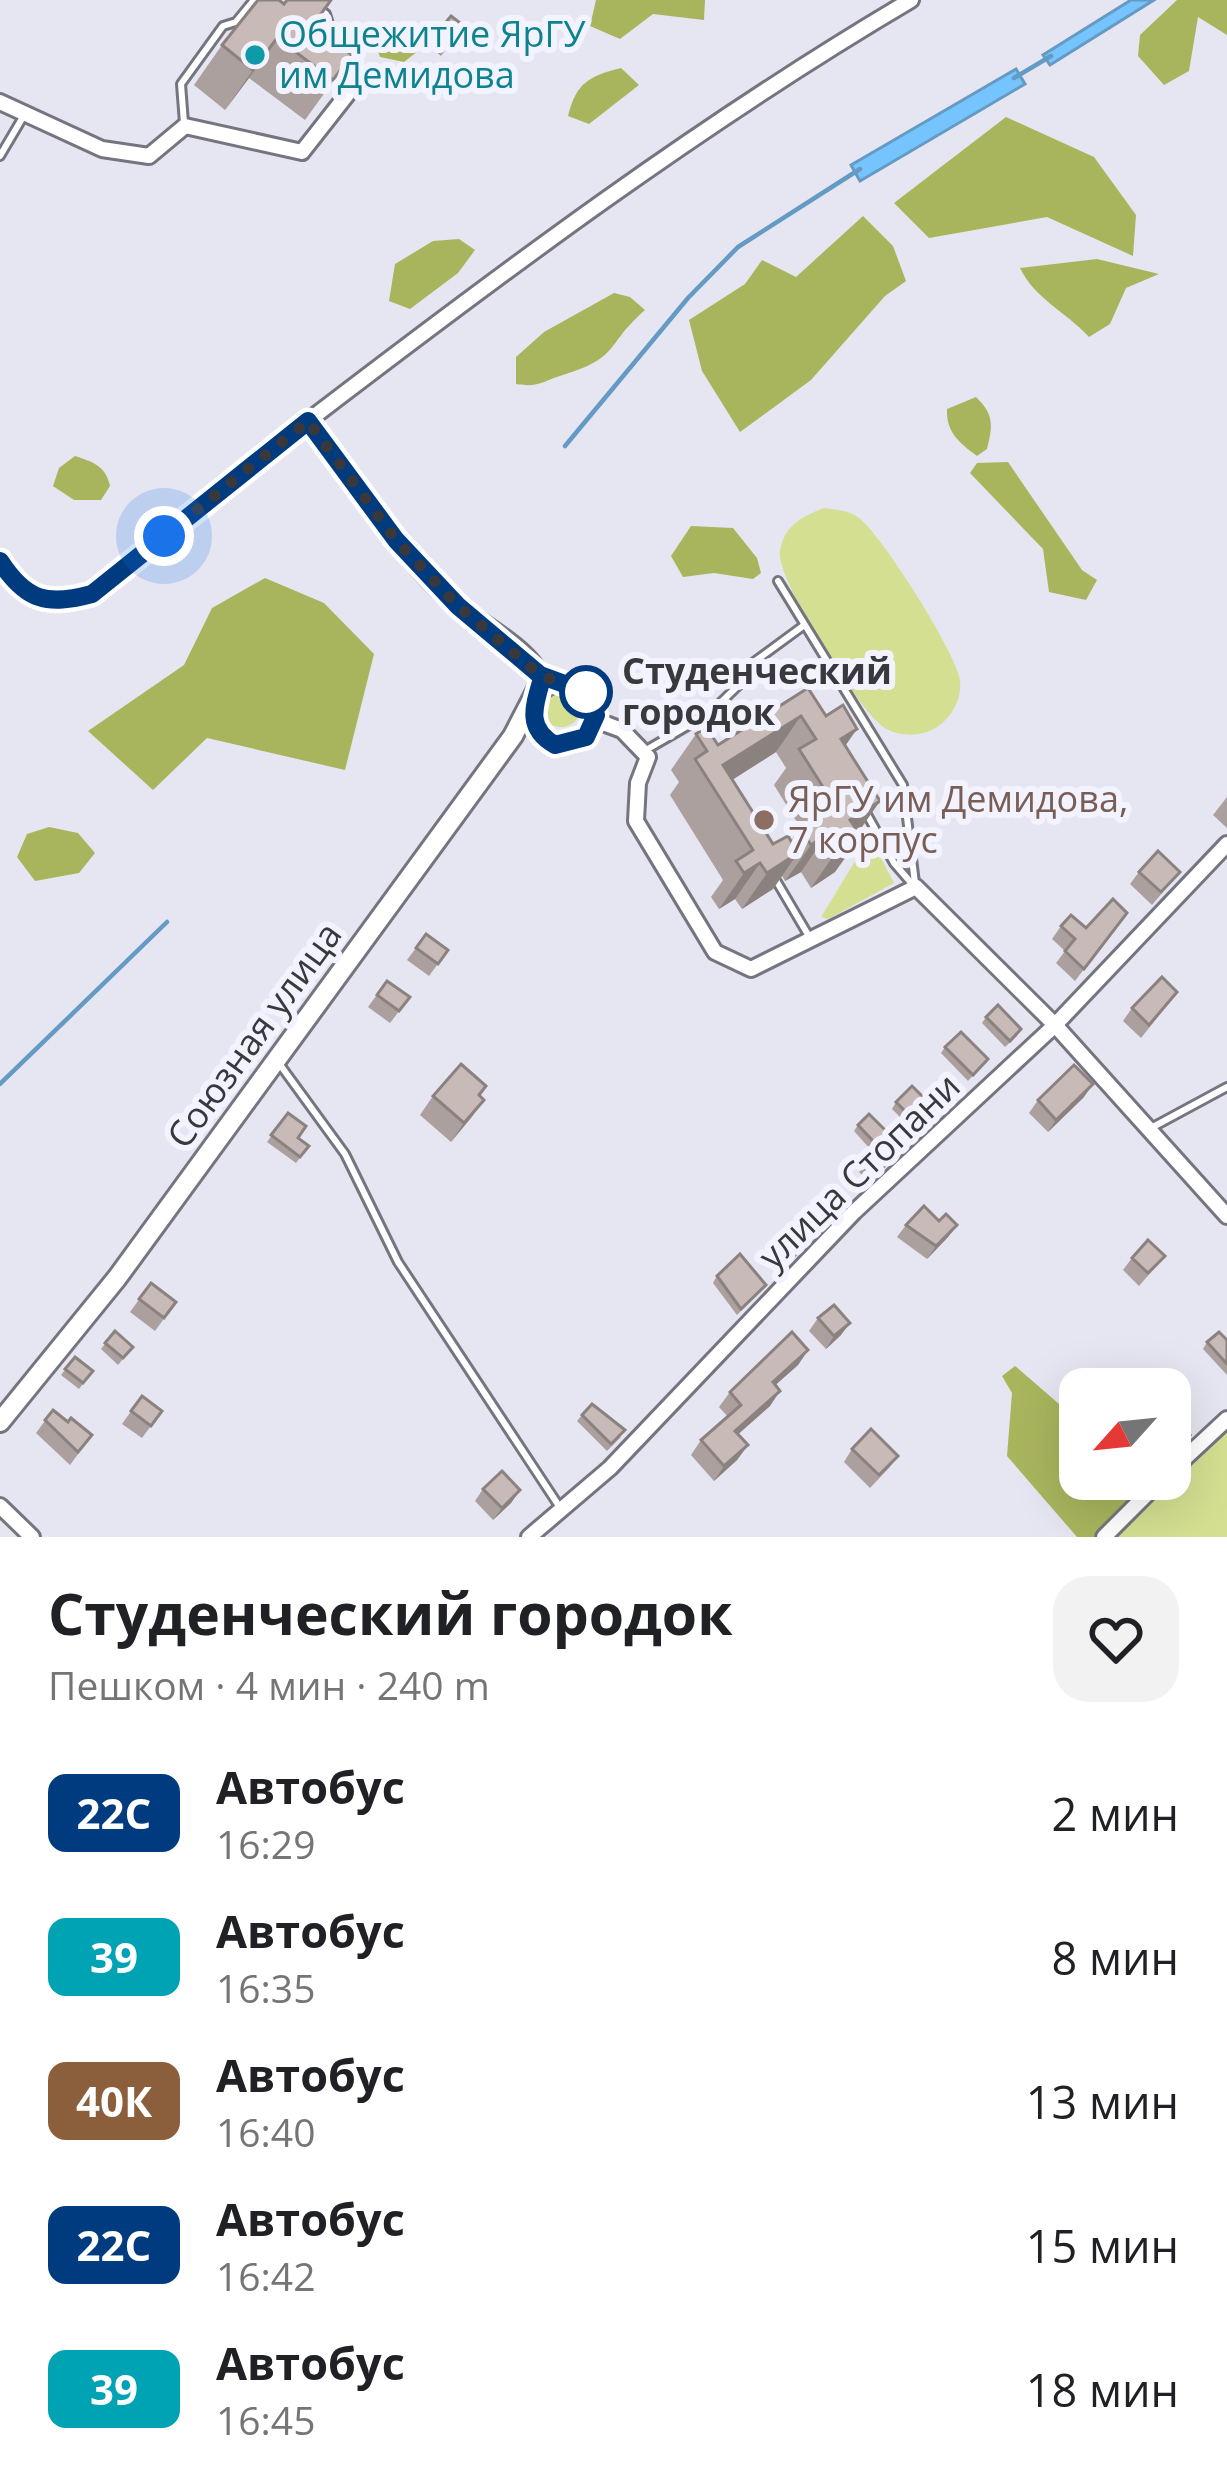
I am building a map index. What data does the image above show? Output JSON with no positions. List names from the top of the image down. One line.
{"streets":{"street":["Союзная улица","улица Стопани"]},"places":["Общежитие ЯрГУ им Демидова","Студенческий городок","ЯрГУ им Демидова, 7 корпус"],"lines":["bus line 22С"],"north":"bottom left","page":{"heading":["Студенческий городок","Пешком · 4 мин · 240 m"],"list":[{"mark":"22С","name":"Автобус","note":"16:29","value":"2 мин"},{"mark":"39","name":"Автобус","note":"16:35","value":"8 мин"},{"mark":"40К","name":"Автобус","note":"16:40","value":"13 мин"},{"mark":"22С","name":"Автобус","note":"16:42","value":"15 мин"},{"mark":"39","name":"Автобус","note":"16:45","value":"18 мин"}]}}
